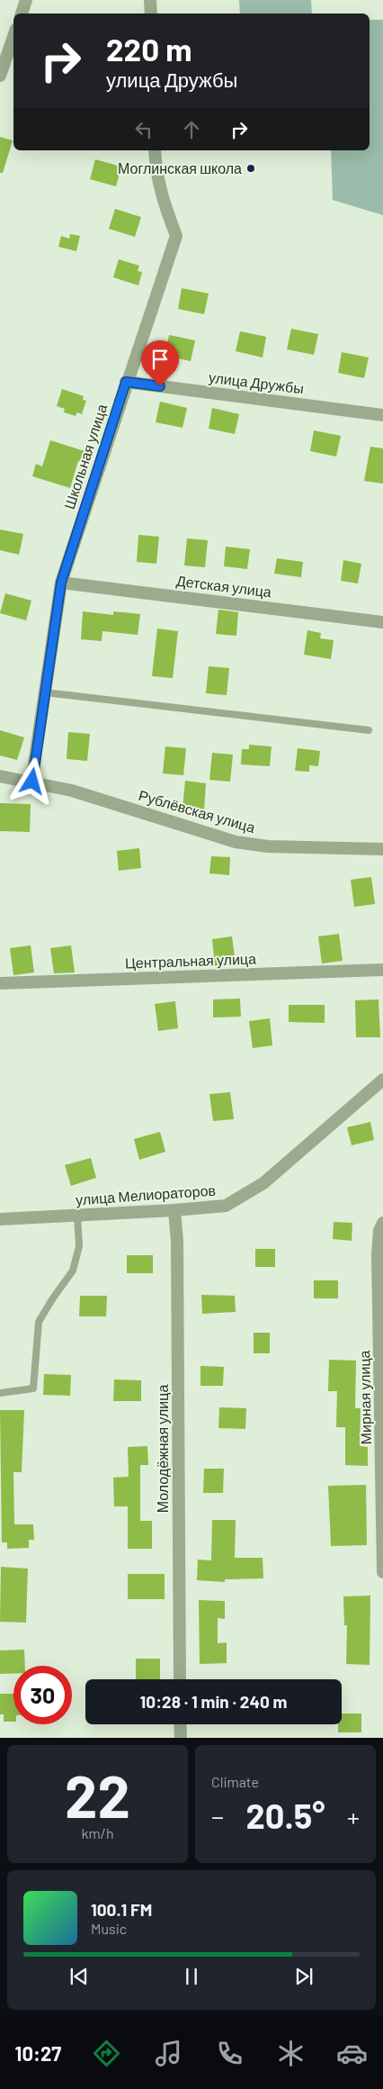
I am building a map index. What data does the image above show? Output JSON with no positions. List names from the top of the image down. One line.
{"streets":{"street":["улица Дружбы","Школьная улица","Детская улица","Рублёвская улица","Центральная улица","улица Мелиораторов","Мирная улица","Молодёжная улица"]},"crossings":[["улица Дружбы","Школьная улица"],["Школьная улица","Детская улица"],["Школьная улица","Рублёвская улица"],["улица Мелиораторов","Молодёжная улица"]],"places":["Моглинская школа"],"page":{"turn":["220 m","улица Дружбы"],"limit":"30","trip":"10:28 · 1 min · 240 m","tile":[["22","km/h"],"Climate"],"heat":["−","20.5°","+"],"song":["100.1 FM","Music"],"tabs":"10:27"}}
